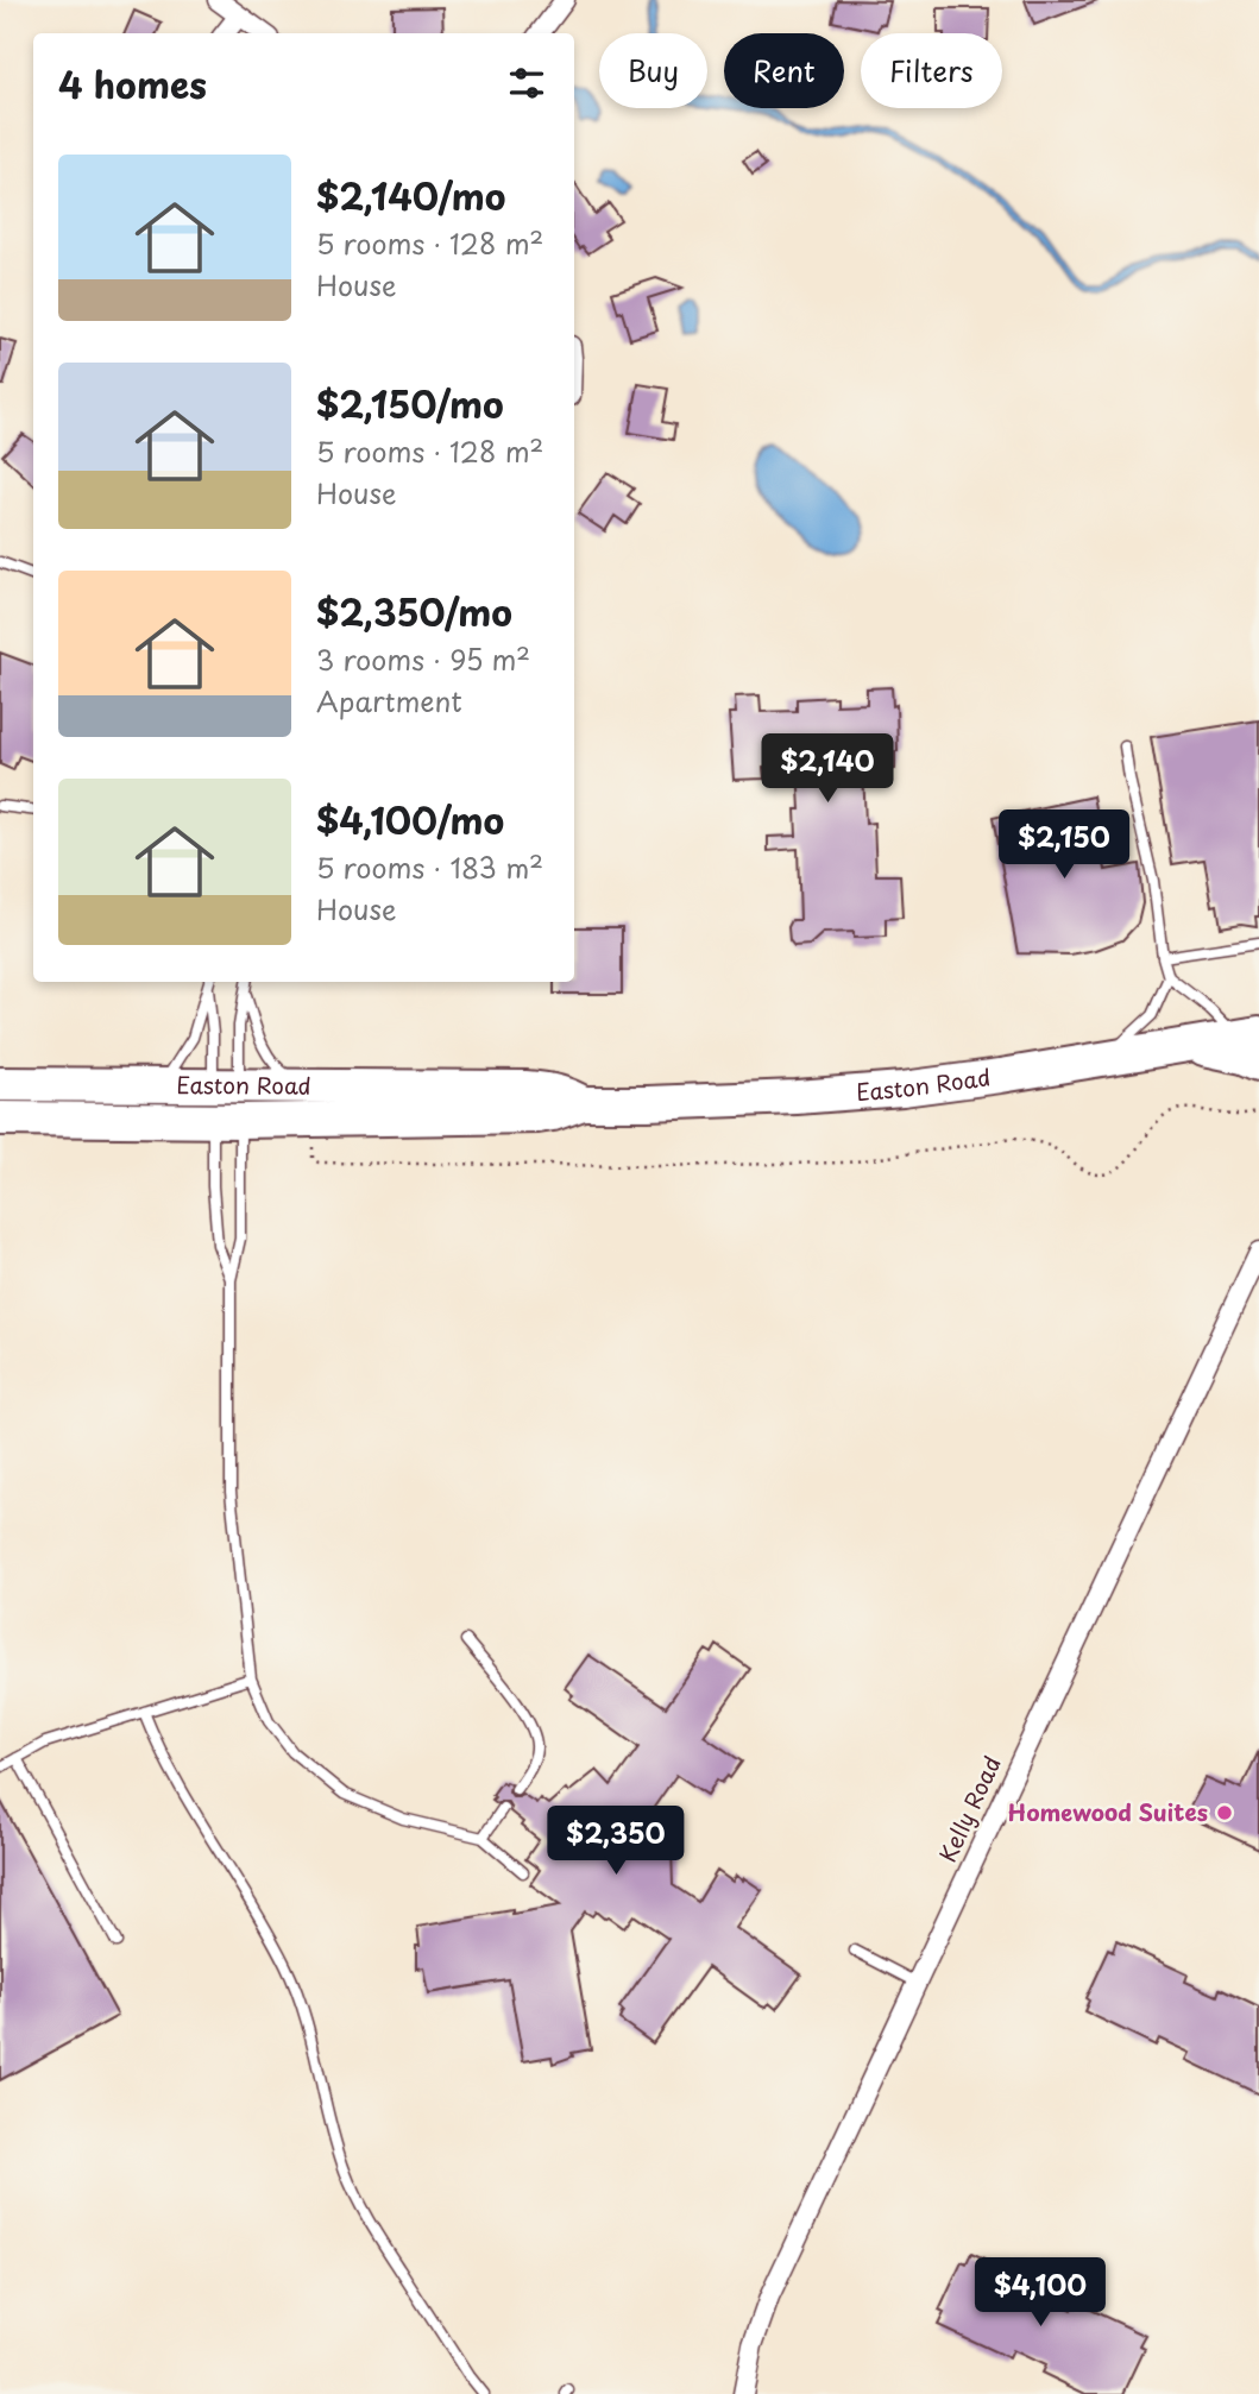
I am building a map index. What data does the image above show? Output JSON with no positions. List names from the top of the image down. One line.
{"streets":{"highway":["Easton Road"],"street":["Kelly Road"]},"places":["Homewood Suites"],"page":{"chip":["Buy","Rent","Filters"],"heading":"4 homes","list":[{"name":"$2,140/mo","note":"5 rooms · 128 m² · House"},{"name":"$2,150/mo","note":"5 rooms · 128 m² · House"},{"name":"$2,350/mo","note":"3 rooms · 95 m² · Apartment"},{"name":"$4,100/mo","note":"5 rooms · 183 m² · House"}],"price":["$2,140","$2,150","$2,350","$4,100"]}}
